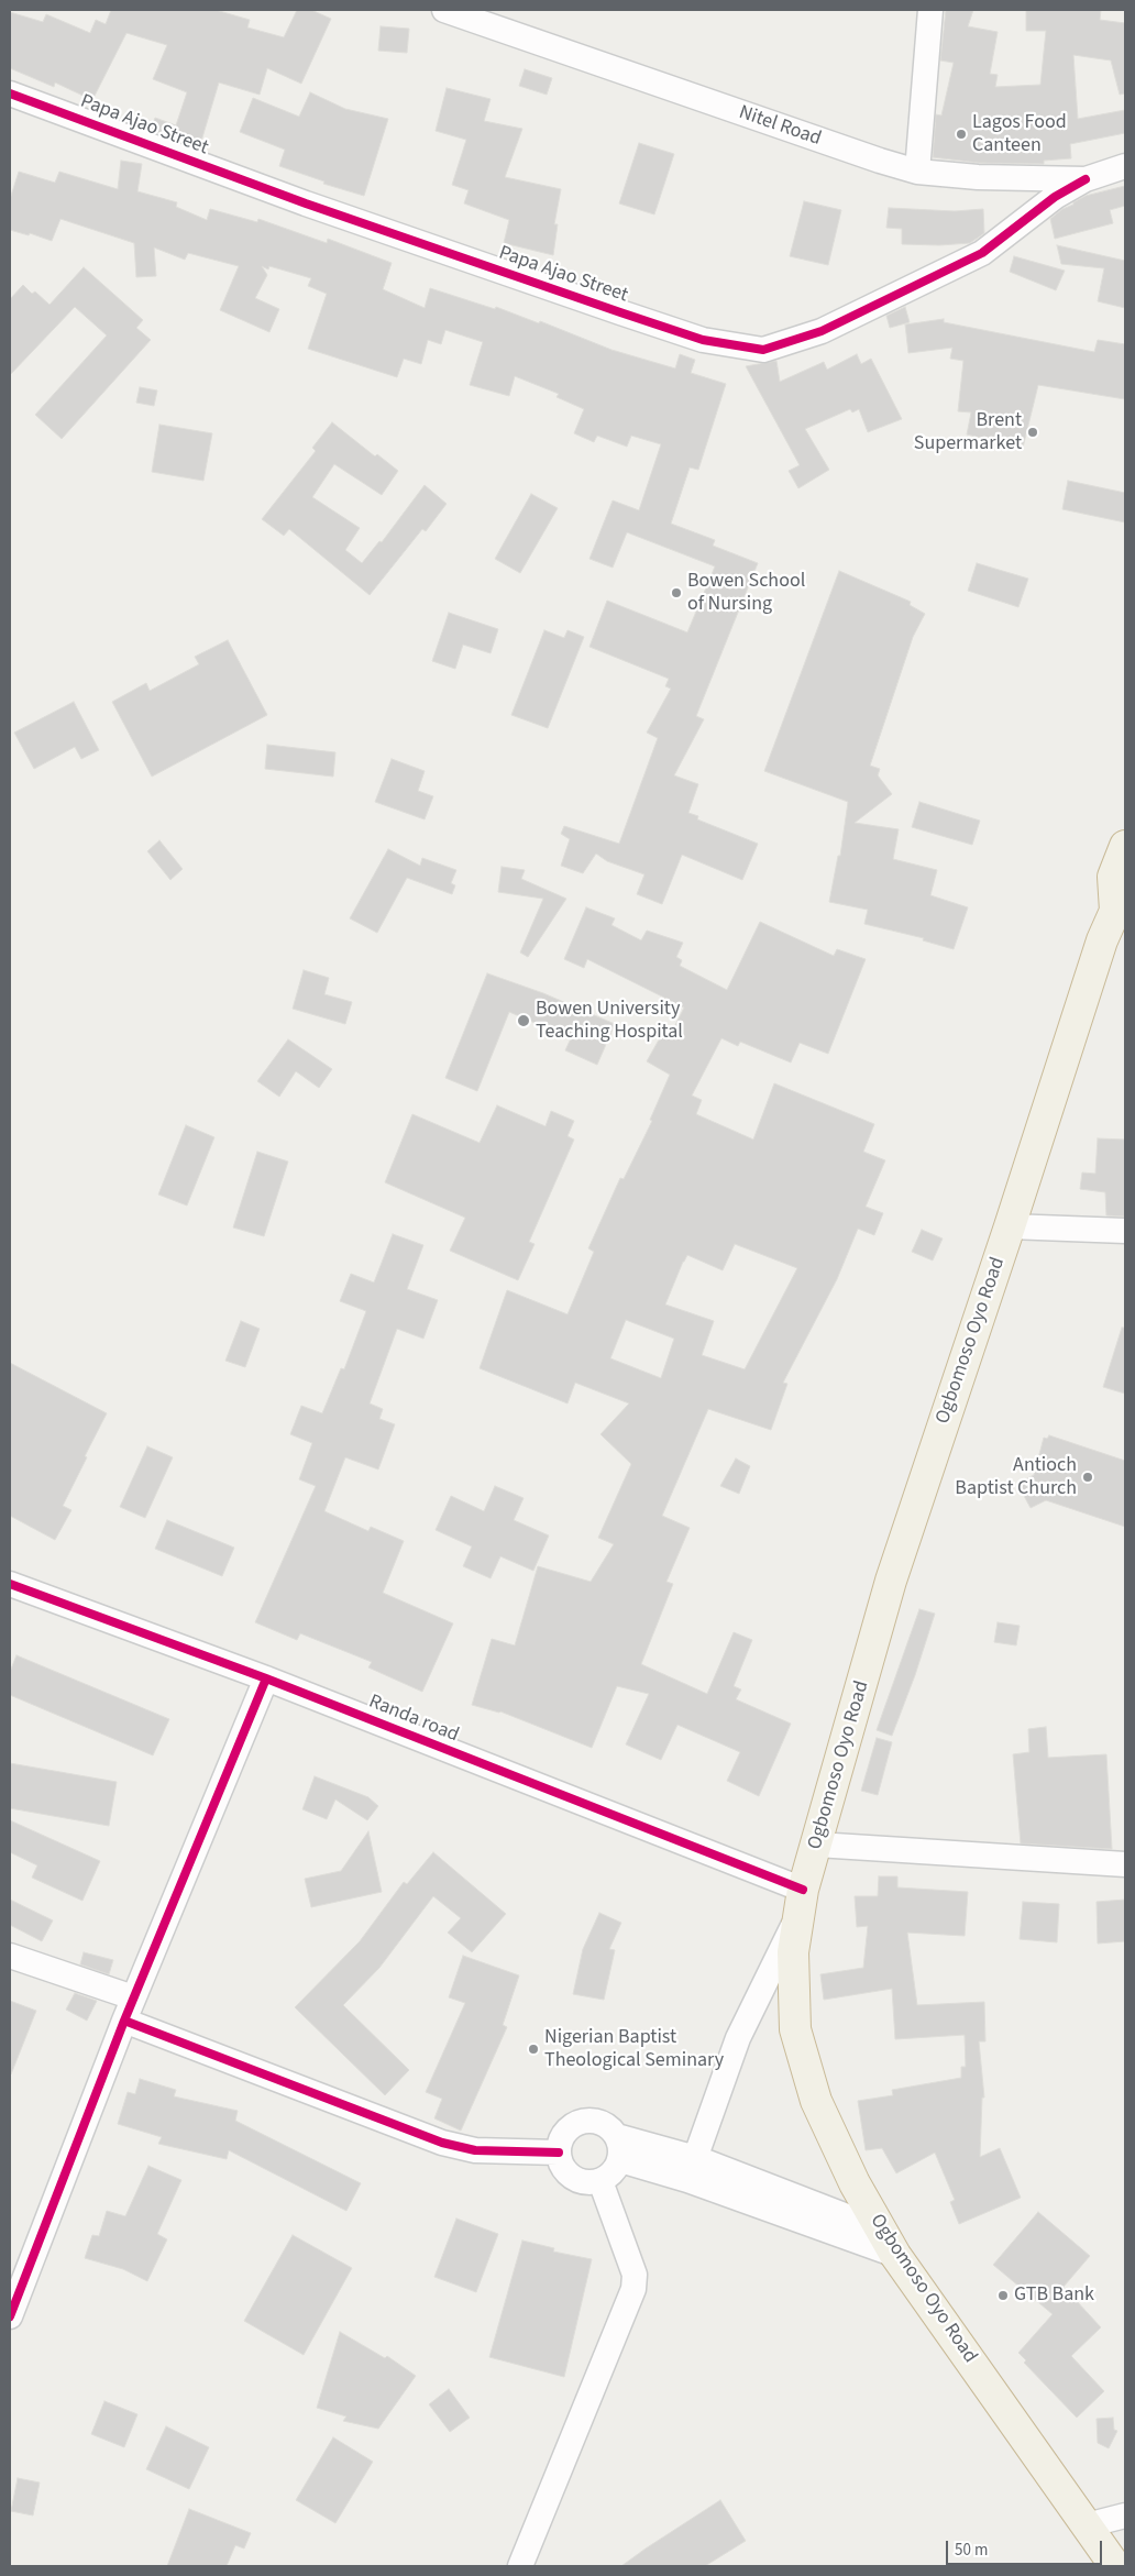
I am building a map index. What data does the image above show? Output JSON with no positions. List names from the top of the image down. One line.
{"streets":{"highway":["Ogbomoso Oyo Road"],"street":["Papa Ajao Street","Nitel Road","Randa road"]},"crossings":[["Papa Ajao Street","Nitel Road"],["Ogbomoso Oyo Road","Randa road"]],"places":["Lagos Food Canteen","Brent Supermarket","Bowen School of Nursing","Bowen University Teaching Hospital","Antioch Baptist Church","Nigerian Baptist Theological Seminary","GTB Bank"],"scale_bar":"50 m"}
